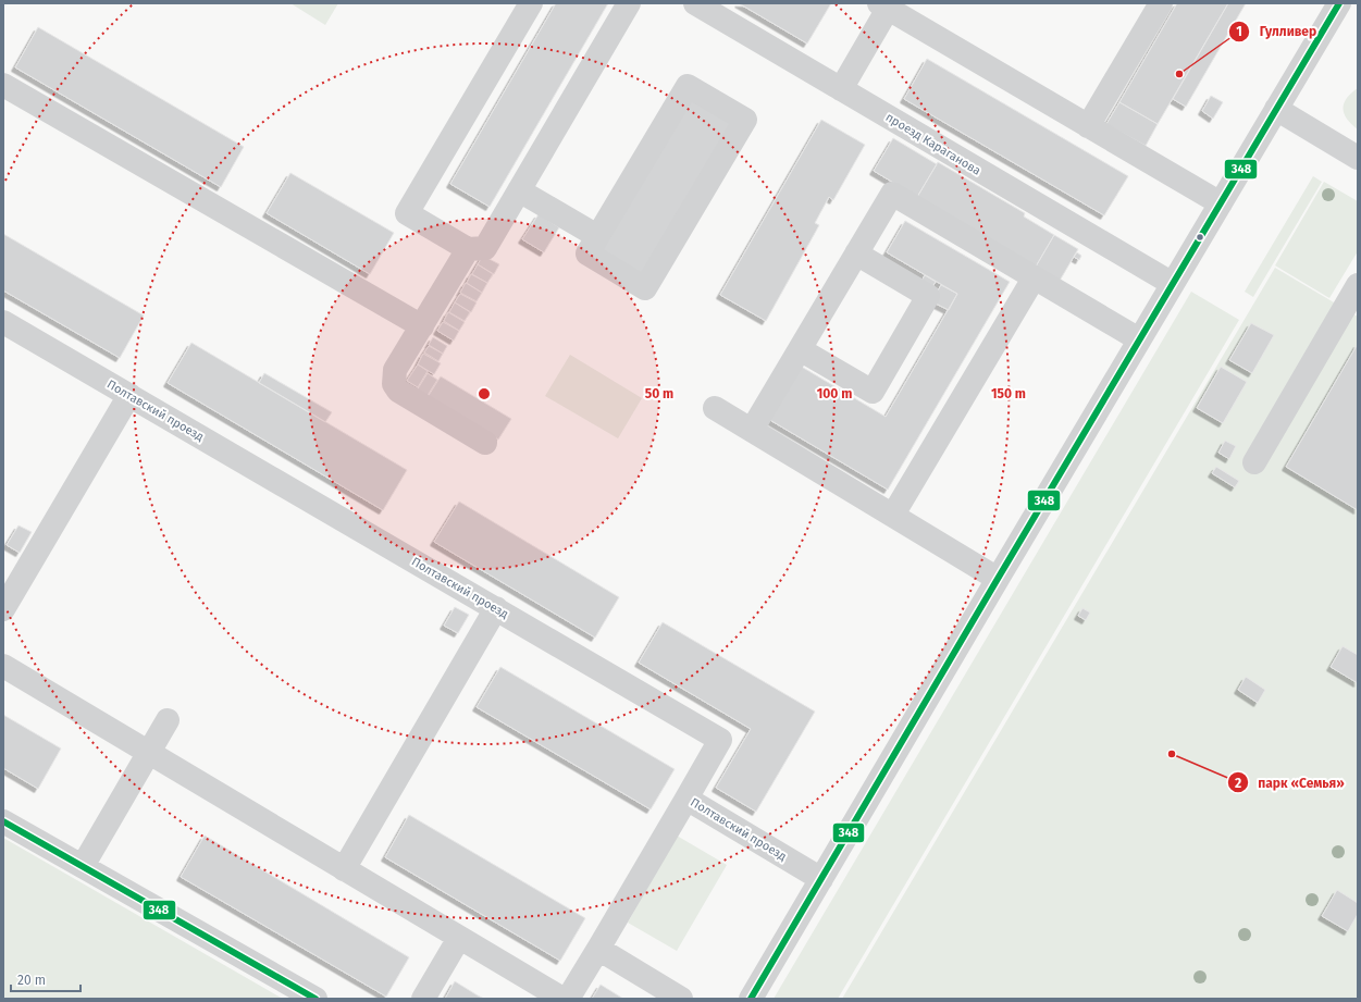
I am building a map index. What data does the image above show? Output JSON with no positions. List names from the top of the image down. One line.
{"streets":{"street":["проезд Караганова","Полтавский проезд"]},"places":["Гулливер","парк «Семья»"],"lines":["transit line 348"],"scale_bar":"20 m","rings":["50 m","100 m","150 m"]}
